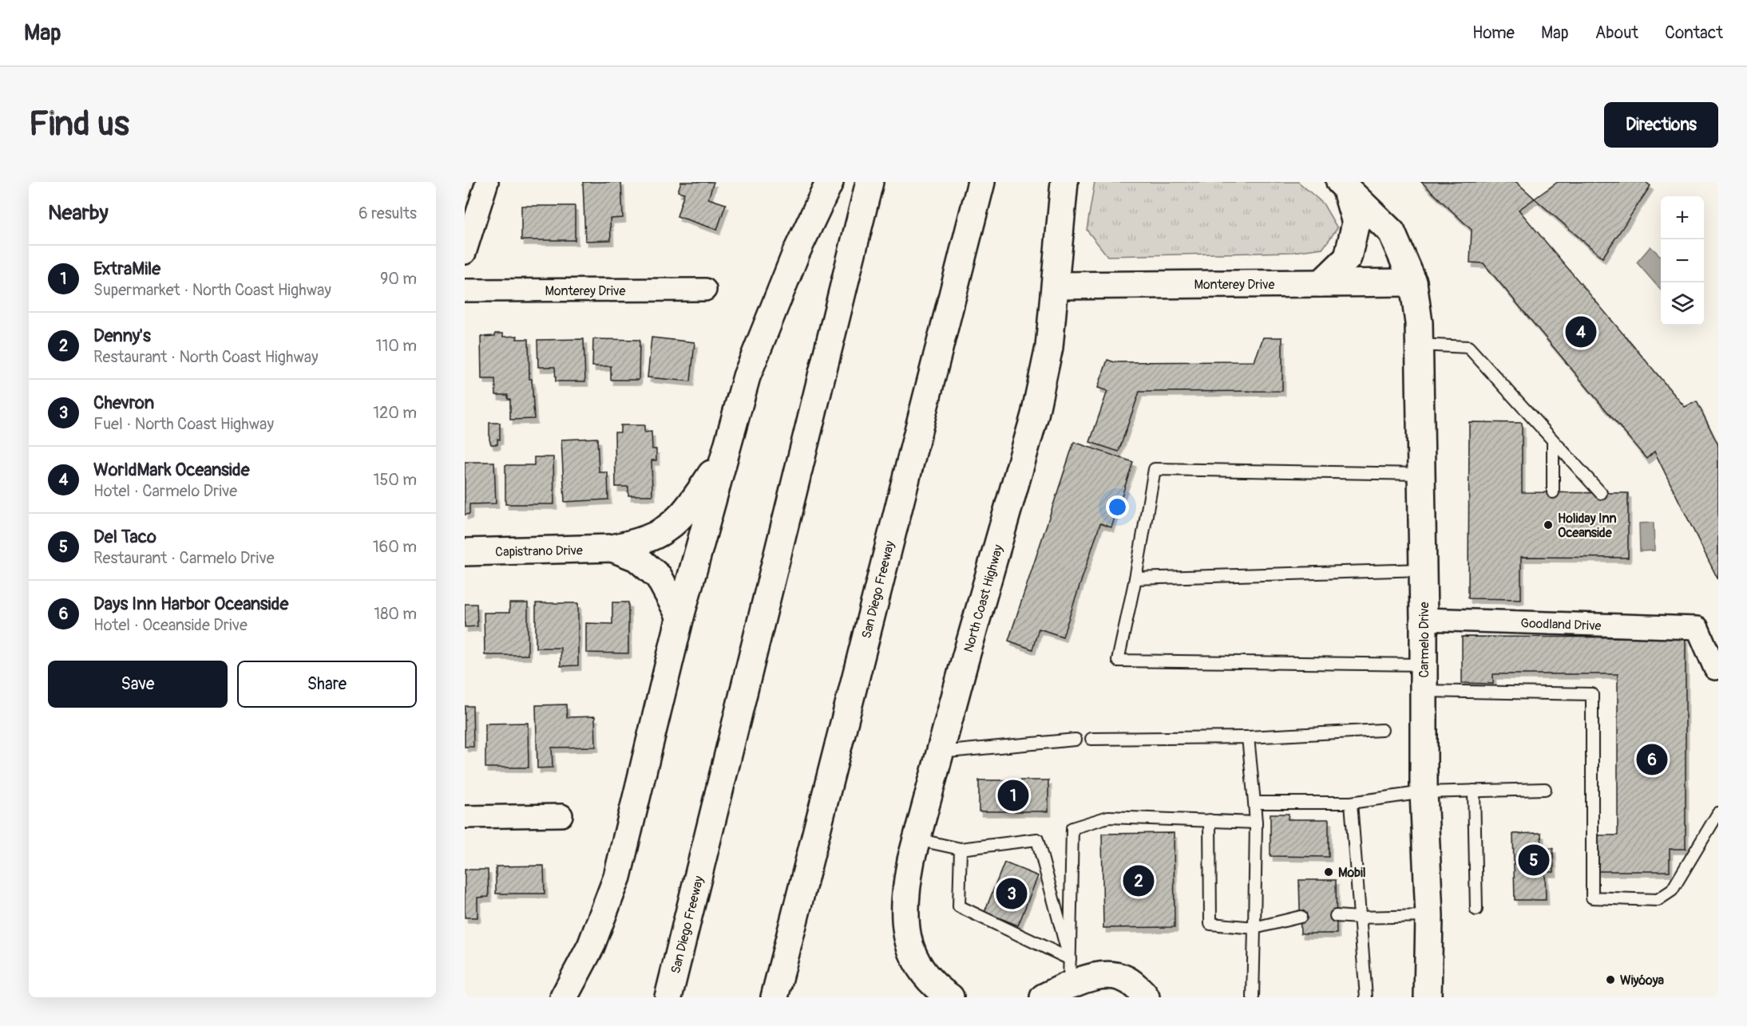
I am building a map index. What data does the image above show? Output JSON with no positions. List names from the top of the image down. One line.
{"streets":{"main road":["Monterey Drive","Capistrano Drive","San Diego Freeway","North Coast Highway","Carmelo Drive"],"street":["Goodland Drive"]},"crossings":[["Monterey Drive","North Coast Highway"],["Monterey Drive","Carmelo Drive"],["Goodland Drive","Carmelo Drive"]],"places":["Holiday Inn Oceanside","Mobil","Wiyóoya"],"page":{"header":"Map","nav":["Home","Map","About","Contact"],"buttons":["Directions",["Save","Share"]],"title":"Find us","heading":["Nearby","6 results"],"map_buttons":["+","−"],"list":[{"mark":"1","name":"ExtraMile","note":"Supermarket · North Coast Highway","value":"90 m"},{"mark":"2","name":"Denny's","note":"Restaurant · North Coast Highway","value":"110 m"},{"mark":"3","name":"Chevron","note":"Fuel · North Coast Highway","value":"120 m"},{"mark":"4","name":"WorldMark Oceanside","note":"Hotel · Carmelo Drive","value":"150 m"},{"mark":"5","name":"Del Taco","note":"Restaurant · Carmelo Drive","value":"160 m"},{"mark":"6","name":"Days Inn Harbor Oceanside","note":"Hotel · Oceanside Drive","value":"180 m"}],"pins":["4","6","1","5","2","3"]}}
